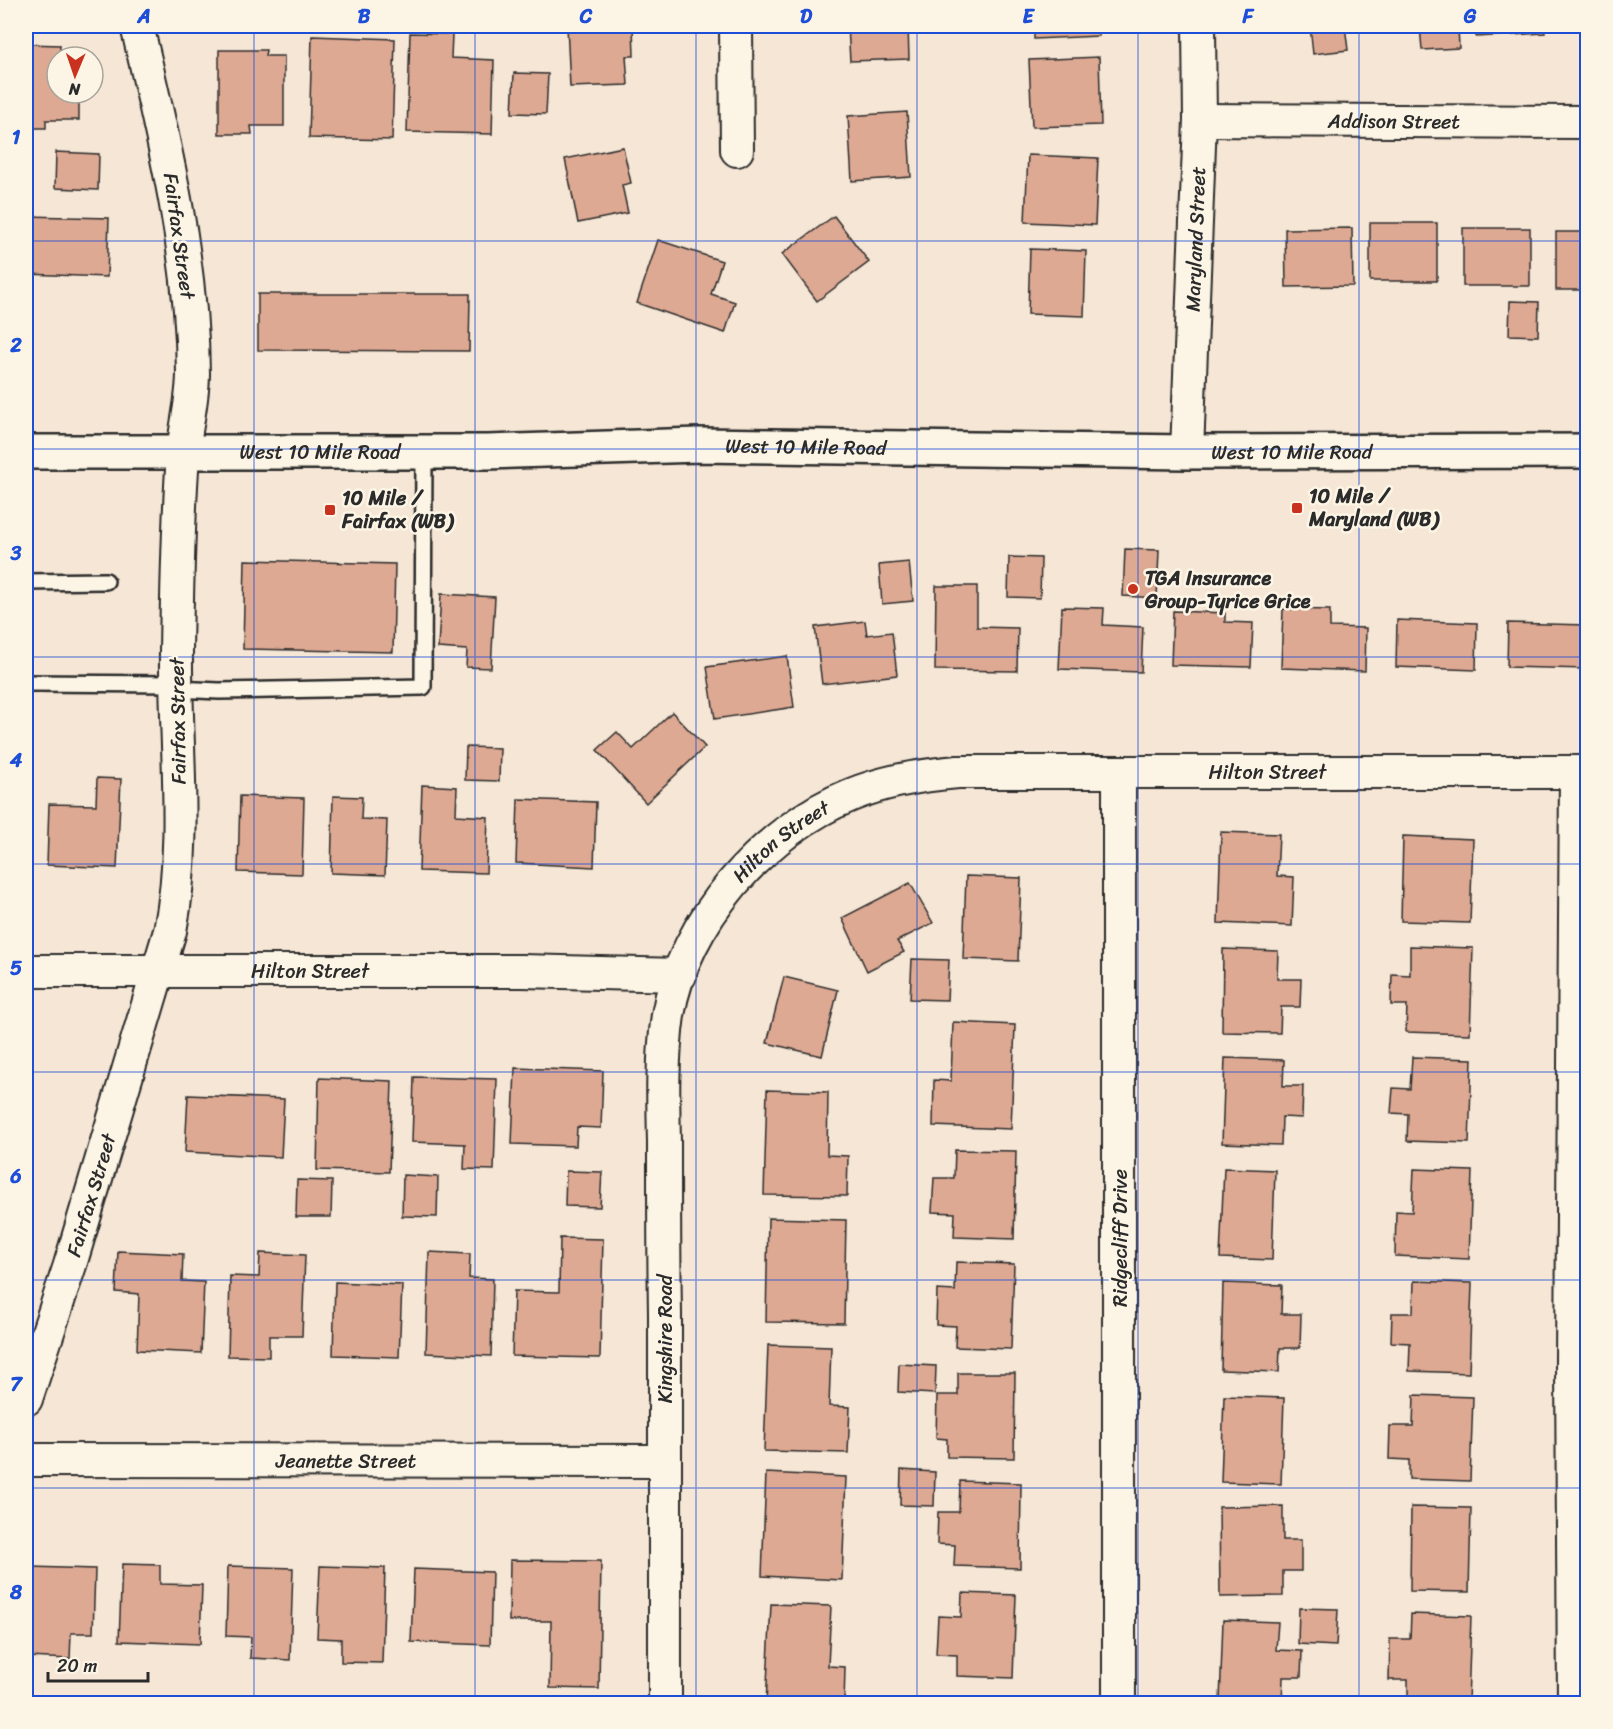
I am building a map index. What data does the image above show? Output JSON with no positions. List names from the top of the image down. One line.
{"streets":{"main road":["West 10 Mile Road"],"street":["Addison Street","Fairfax Street","Maryland Street","Hilton Street","Ridgecliff Drive","Kingshire Road","Jeanette Street"]},"crossings":[["Addison Street","Maryland Street"],["Fairfax Street","West 10 Mile Road"],["Fairfax Street","Hilton Street"],["Maryland Street","West 10 Mile Road"],["Hilton Street","Ridgecliff Drive"],["Hilton Street","Kingshire Road"],["Kingshire Road","Jeanette Street"]],"places":{"transit":["10 Mile / Maryland (WB)","10 Mile / Fairfax (WB)"],"other":["TGA Insurance Group-Tyrice Grice"]},"scale_bar":"20 m","north":"bottom","grid":{"columns":["A","B","C","D","E","F","G"],"rows":["1","2","3","4","5","6","7","8"]}}
